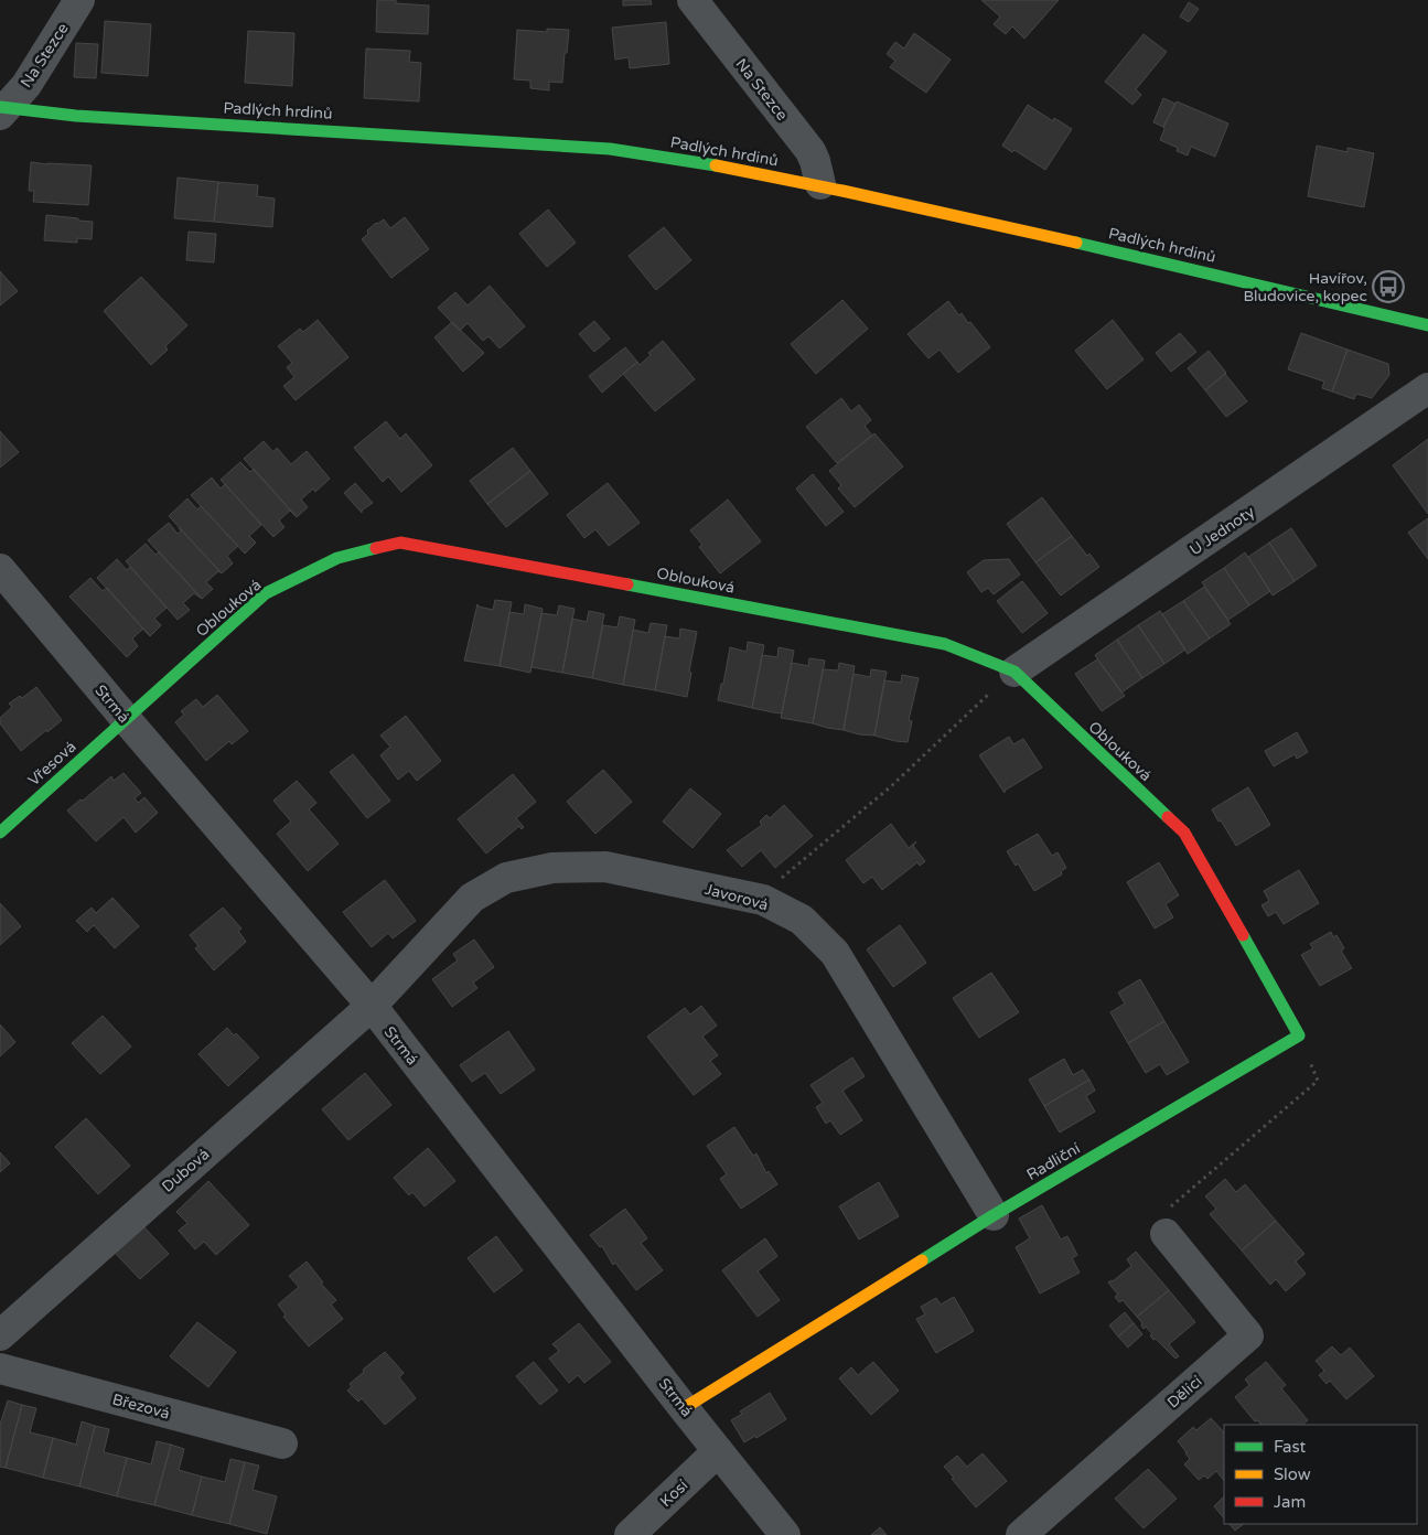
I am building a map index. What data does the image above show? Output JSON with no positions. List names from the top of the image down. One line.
{"streets":{"street":["Na Stezce","Padlých hrdinů","U Jednoty","Oblouková","Strmá","Vřesová","Javorová","Radliční","Dubová","Dělící","Březová","Kosí"]},"crossings":[["Na Stezce","Padlých hrdinů"],["U Jednoty","Oblouková"],["Oblouková","Strmá"],["Oblouková","Vřesová"],["Oblouková","Radliční"],["Strmá","Vřesová"],["Strmá","Javorová"],["Strmá","Radliční"],["Strmá","Dubová"],["Strmá","Kosí"],["Javorová","Radliční"],["Javorová","Dubová"]],"places":{"bus stop":["Havířov, Bludovice, kopec"]},"legend":["Fast","Slow","Jam"]}
